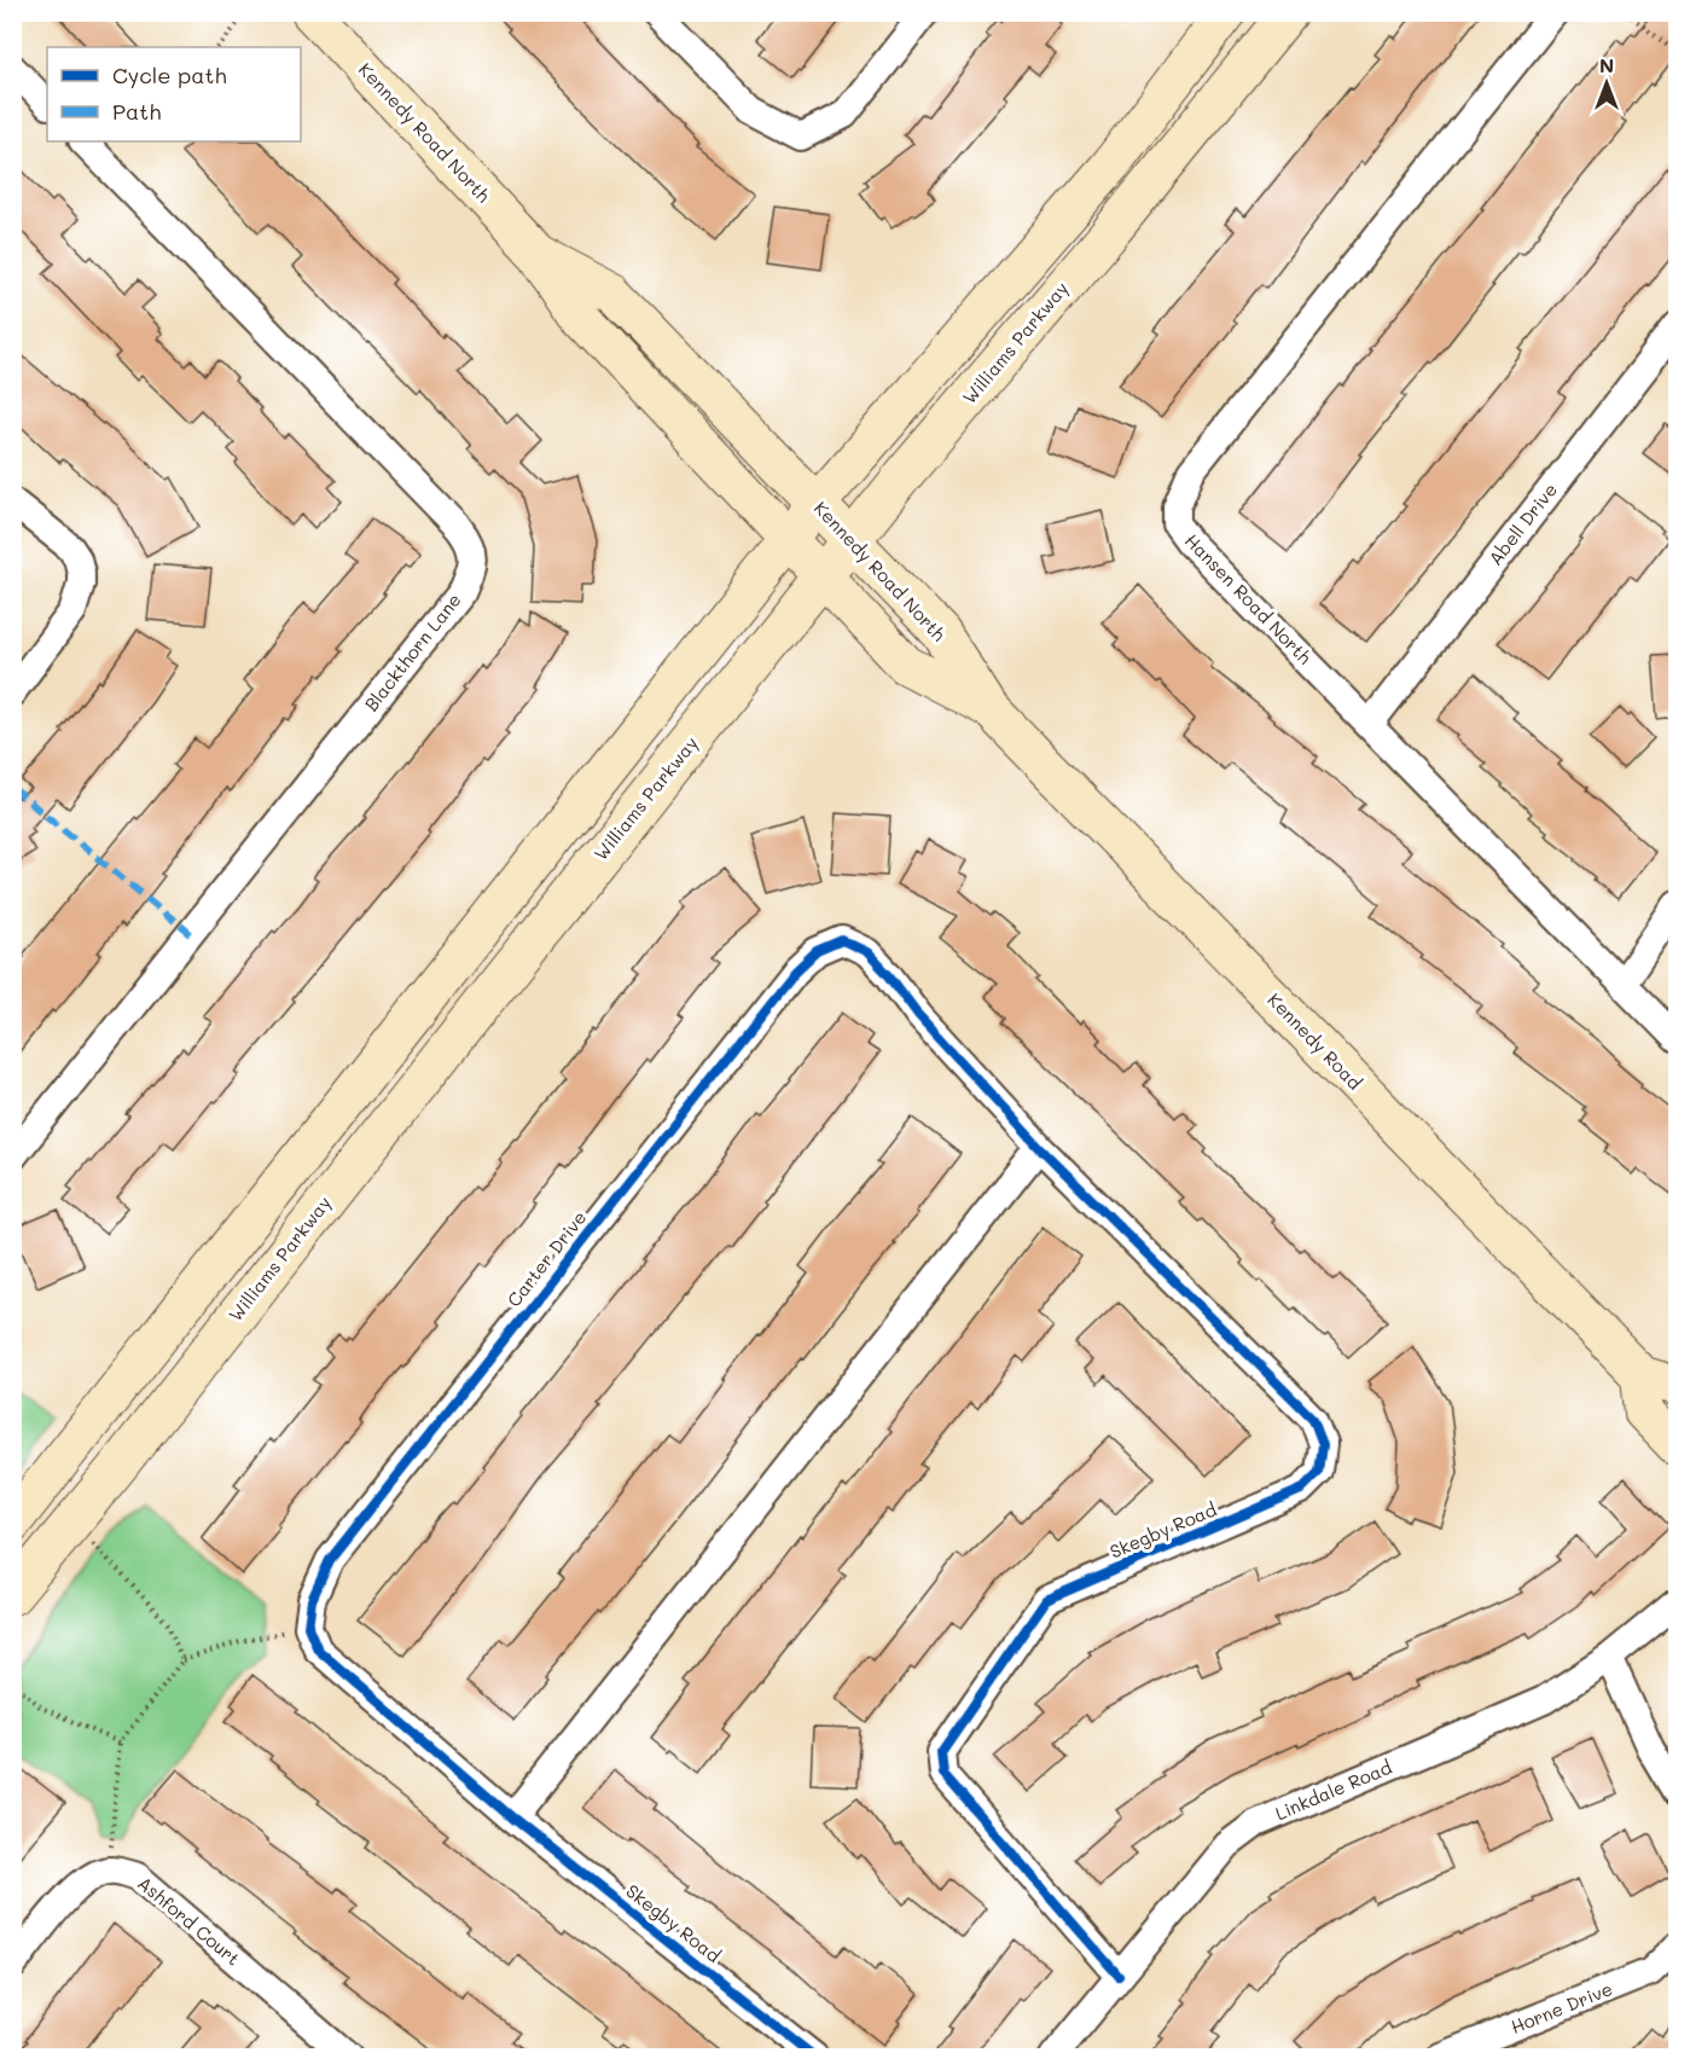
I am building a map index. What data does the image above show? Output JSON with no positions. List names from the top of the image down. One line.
{"streets":{"main road":["Kennedy Road North","Williams Parkway","Kennedy Road"],"street":["Abell Drive","Hansen Road North","Blackthorn Lane","Carter Drive","Skegby Road","Linkdale Road","Ashford Court","Horne Drive"]},"crossings":[["Kennedy Road North","Williams Parkway"],["Kennedy Road North","Kennedy Road"],["Abell Drive","Hansen Road North"],["Carter Drive","Skegby Road"],["Skegby Road","Linkdale Road"]],"legend":["Cycle path","Path"],"north":"top"}
